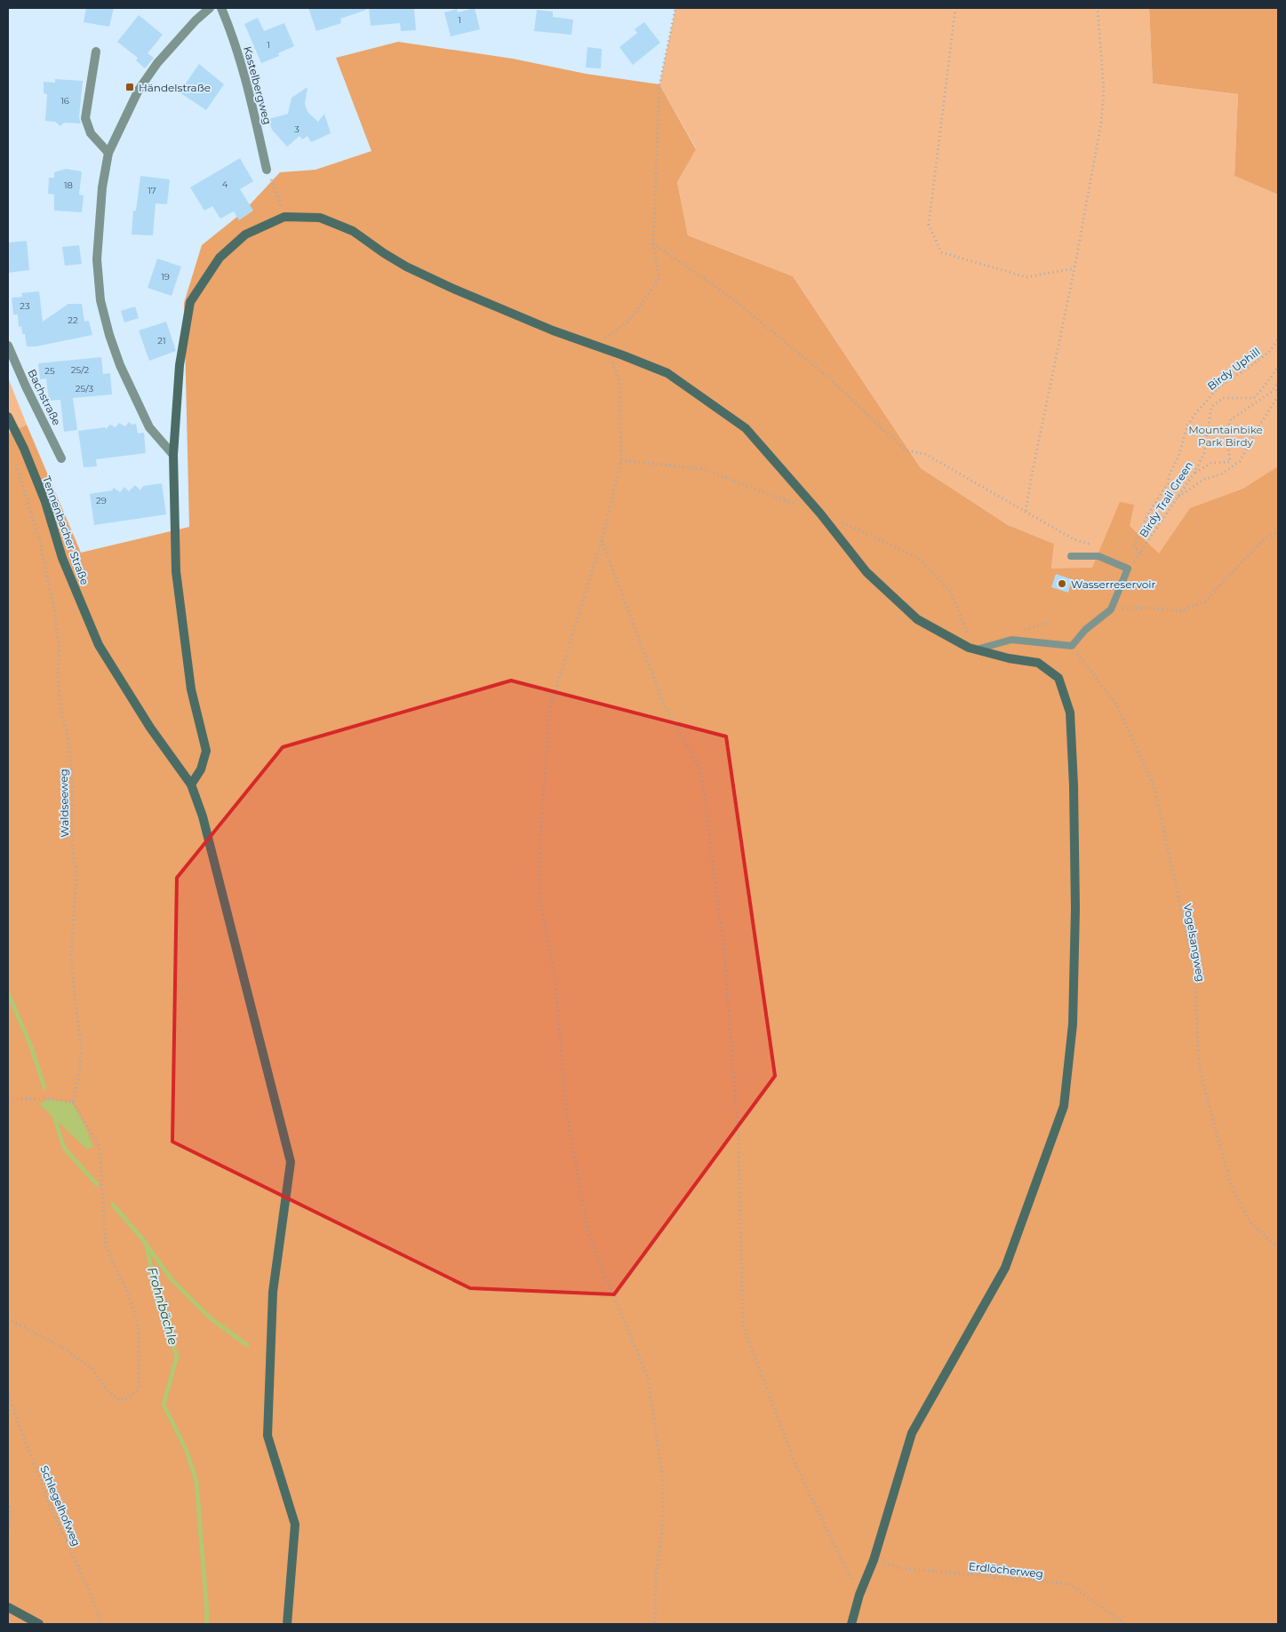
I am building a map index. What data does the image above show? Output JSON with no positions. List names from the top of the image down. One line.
{"streets":{"street":["Kastelbergweg","Bachstraße","Tennenbacher Straße"],"path":["Birdy Uphill","Birdy Trail Green","Waldseeweg","Vogelsangweg","Schlegelhofweg","Erdlöcherweg"]},"crossings":[["Birdy Uphill","Birdy Trail Green"]],"water":["Frohnbächle"],"parks":["Mountainbike Park Birdy"],"places":{"transit":["Händelstraße"],"other":["Wasserreservoir"]},"house_numbers":["1","1","16","3","4","18","17","19","23","22","21","25/2","25","25/3","29"]}
